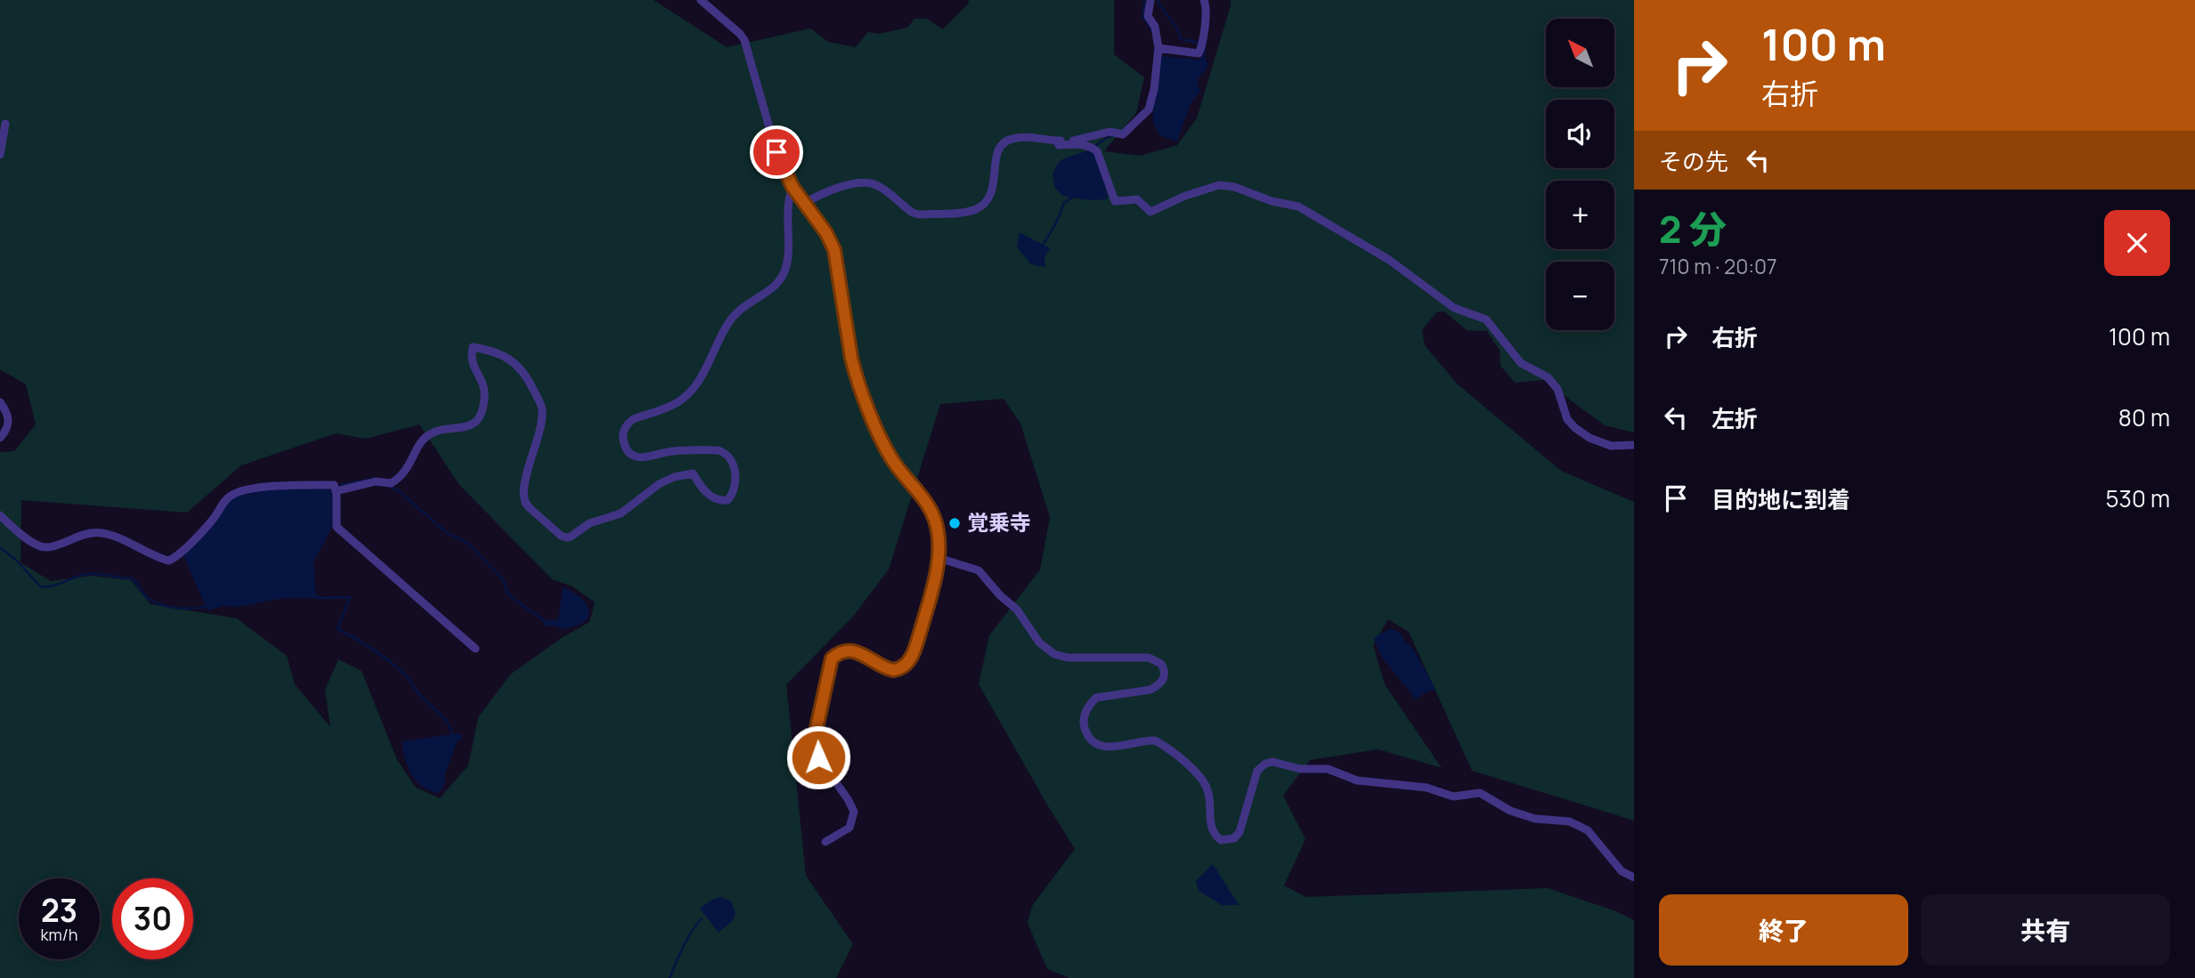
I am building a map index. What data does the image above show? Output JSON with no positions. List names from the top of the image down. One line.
{"places":["覚乗寺"],"north":"top left","page":{"turn":["100 m","右折"],"map_buttons":["+","−"],"then":"その先","heading":["2 分","710 m · 20:07"],"list":[{"name":"右折","value":"100 m"},{"name":"左折","value":"80 m"},{"name":"目的地に到着","value":"530 m"}],"speed":"23 km/h","limit":"30","buttons":["終了","共有"]}}
